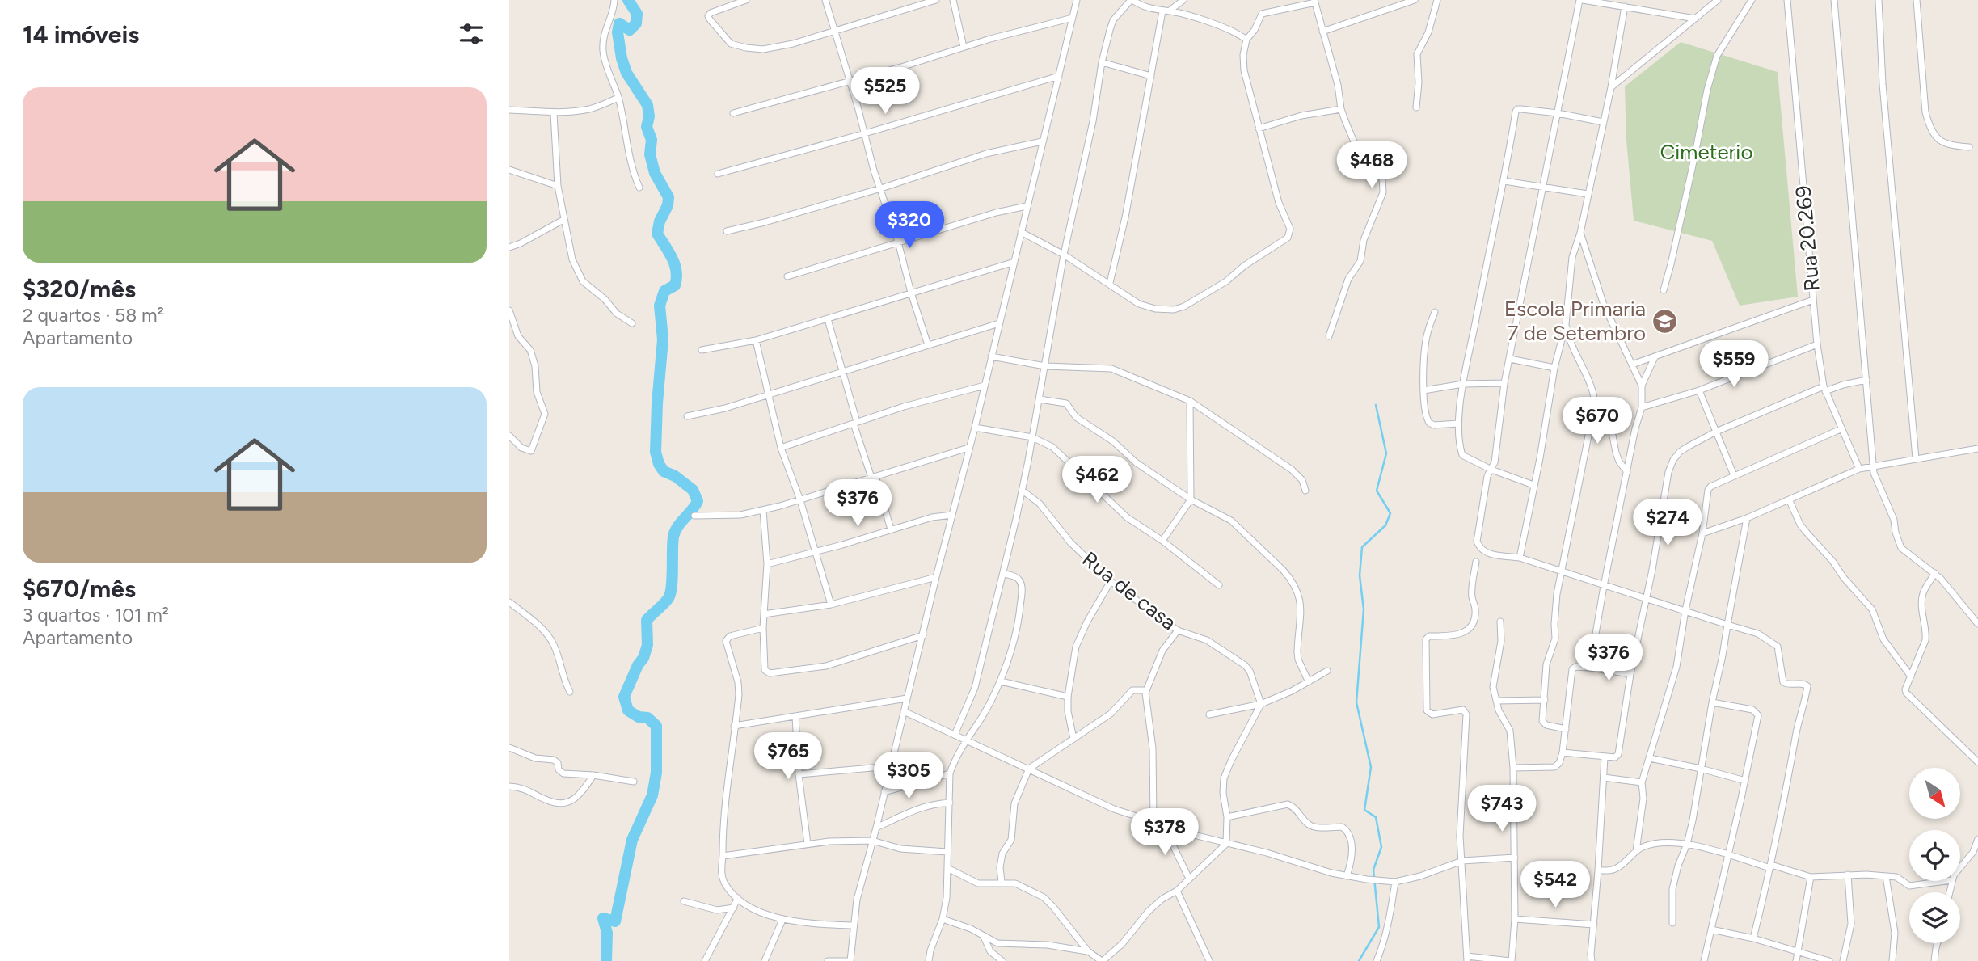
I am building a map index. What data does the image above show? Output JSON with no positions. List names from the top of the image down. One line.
{"streets":{"street":["Rua 20.269","Rua de casa"]},"parks":["Cimeterio"],"places":{"school or university":["Escola Primaria 7 de Setembro"]},"north":"bottom right","page":{"heading":"14 imóveis","price":["$525","$468","$320","$559","$670","$462","$376","$274","$376","$765","$305","$743","$378","$542"],"list":[{"name":"$320/mês","note":"2 quartos · 58 m² · Apartamento"},{"name":"$670/mês","note":"3 quartos · 101 m² · Apartamento"}]}}
